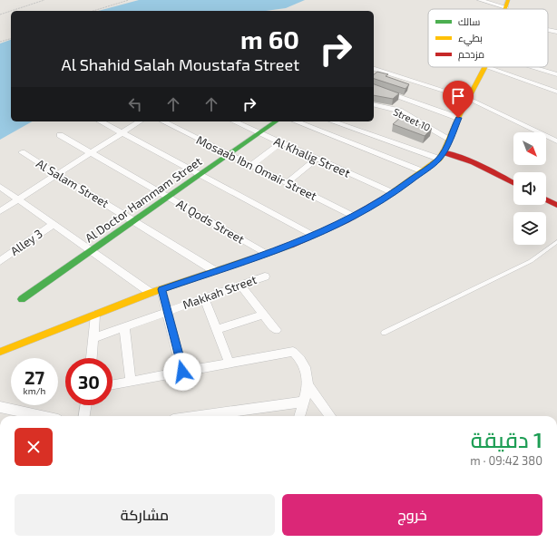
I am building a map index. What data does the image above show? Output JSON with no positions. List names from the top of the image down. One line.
{"streets":{"street":["Street 10","Al Khalig Street","Mosaab Ibn Omair Street","Al Salam Street","Al Doctor Hammam Street","Al Qods Street","Alley 3","Makkah Street"]},"crossings":[["Al Khalig Street","Al Doctor Hammam Street"],["Mosaab Ibn Omair Street","Al Doctor Hammam Street"],["Al Salam Street","Al Doctor Hammam Street"],["Al Doctor Hammam Street","Al Qods Street"]],"legend":["سالك","بطيء","مزدحم"],"north":"bottom right","page":{"turn":["60 m","Al Shahid Salah Moustafa Street"],"speed":"27 km/h","limit":"30","heading":["1 دقيقة","380 m · 09:42"],"buttons":["خروج","مشاركة"]}}
